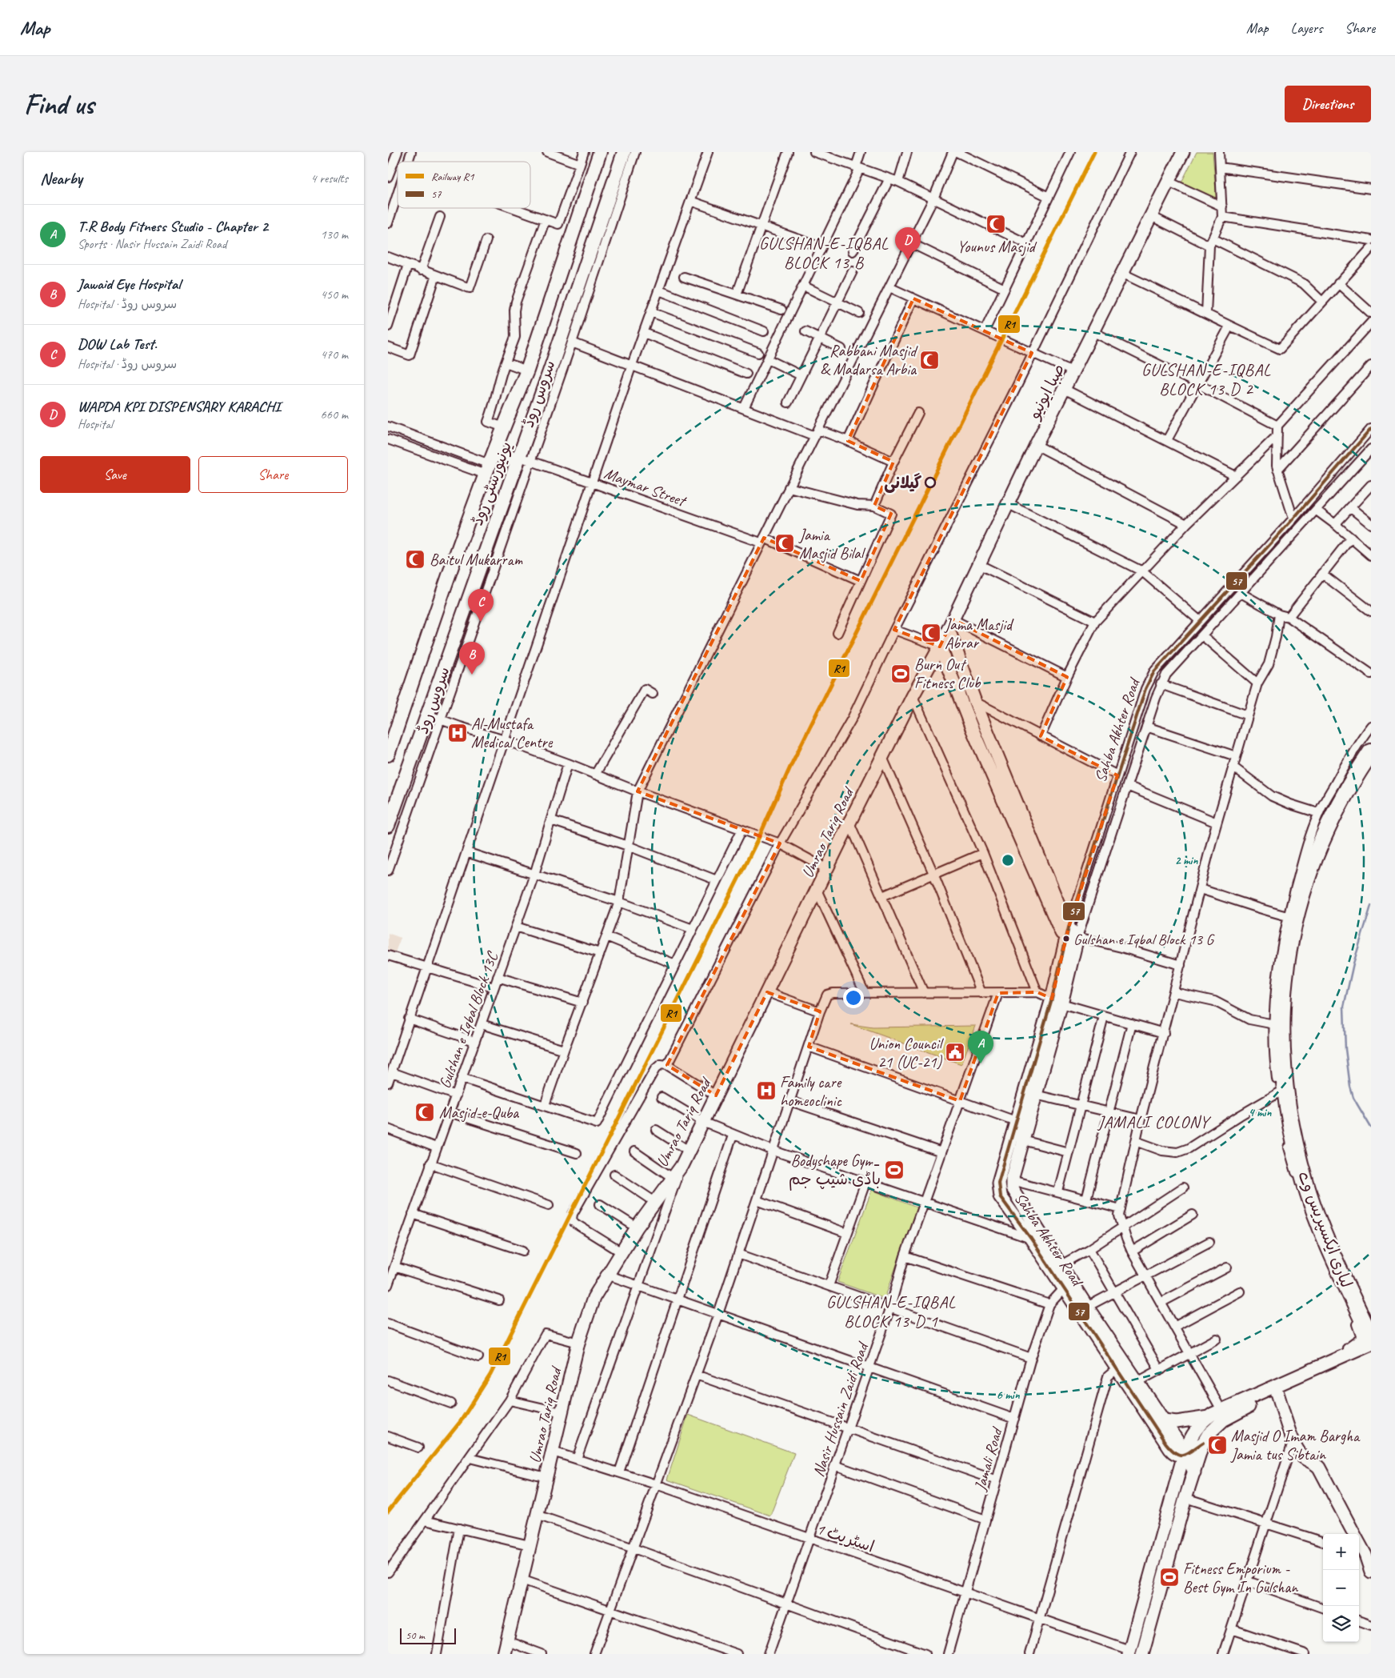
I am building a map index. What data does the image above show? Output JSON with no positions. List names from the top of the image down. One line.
{"streets":{"highway":["لیاری ایکسپریس وے"],"main road":["صبا ایونیو","یونیورسٹی روڈ","Sahba Akhter Road","Umrao Tariq Road"],"street":["سروس روڈ","Maymar Street","Gulshan e Iqbal Block 13C","Nasir Hussain Zaidi Road","Jamali Road","اسٹریٹ 1"]},"crossings":[["صبا ایونیو","Umrao Tariq Road"],["سروس روڈ","یونیورسٹی روڈ"],["سروس روڈ","Maymar Street"],["یونیورسٹی روڈ","Maymar Street"],["Sahba Akhter Road","Jamali Road"],["Umrao Tariq Road","اسٹریٹ 1"],["Nasir Hussain Zaidi Road","اسٹریٹ 1"],["Jamali Road","اسٹریٹ 1"]],"districts":["GULSHAN-E-IQBAL BLOCK 13 B","GULSHAN-E-IQBAL BLOCK 13 D 2","JAMALI COLONY","GULSHAN-E-IQBAL BLOCK 13 D 1"],"places":{"mosque":["Younus Masjid","Rabbani Masjid & Madarsa Arbia","Jamia Masjid Bilal","Baitul Mukarram","Jama Masjid Abrar","Masjid-e-Quba","Masjid O Imam Bargha Jamia tus Sibtain"],"other":["گیلانی","Gulshan e Iqbal Block 13 G"],"sports":["Burn Out Fitness Club","Bodyshape Gym۔ باڈی شیپ جم","Fitness Emporium - Best Gym In Gulshan"],"hospital":["Al-Mustafa Medical Centre","Family care homeoclinic"],"public building":["Union Council 21 (UC-21)"]},"lines":["rail line R1","transit line 57"],"legend":["Railway R1","57"],"scale_bar":"50 m","page":{"header":"Map","nav":["Map","Layers","Share"],"buttons":["Directions",["Save","Share"]],"title":"Find us","heading":["Nearby","4 results"],"list":[{"mark":"A","name":"T.R Body Fitness Studio - Chapter 2","note":"Sports · Nasir Hussain Zaidi Road","value":"130 m"},{"mark":"B","name":"Jawaid Eye Hospital","note":"Hospital · سروس روڈ","value":"450 m"},{"mark":"C","name":"DOW Lab Test.","note":"Hospital · سروس روڈ","value":"470 m"},{"mark":"D","name":"WAPDA KPI DISPENSARY KARACHI","note":"Hospital","value":"660 m"}],"pins":["D","C","B","A"],"map_buttons":["+","−"],"scale":"50 m"},"rings":["2 min","4 min","6 min"]}
